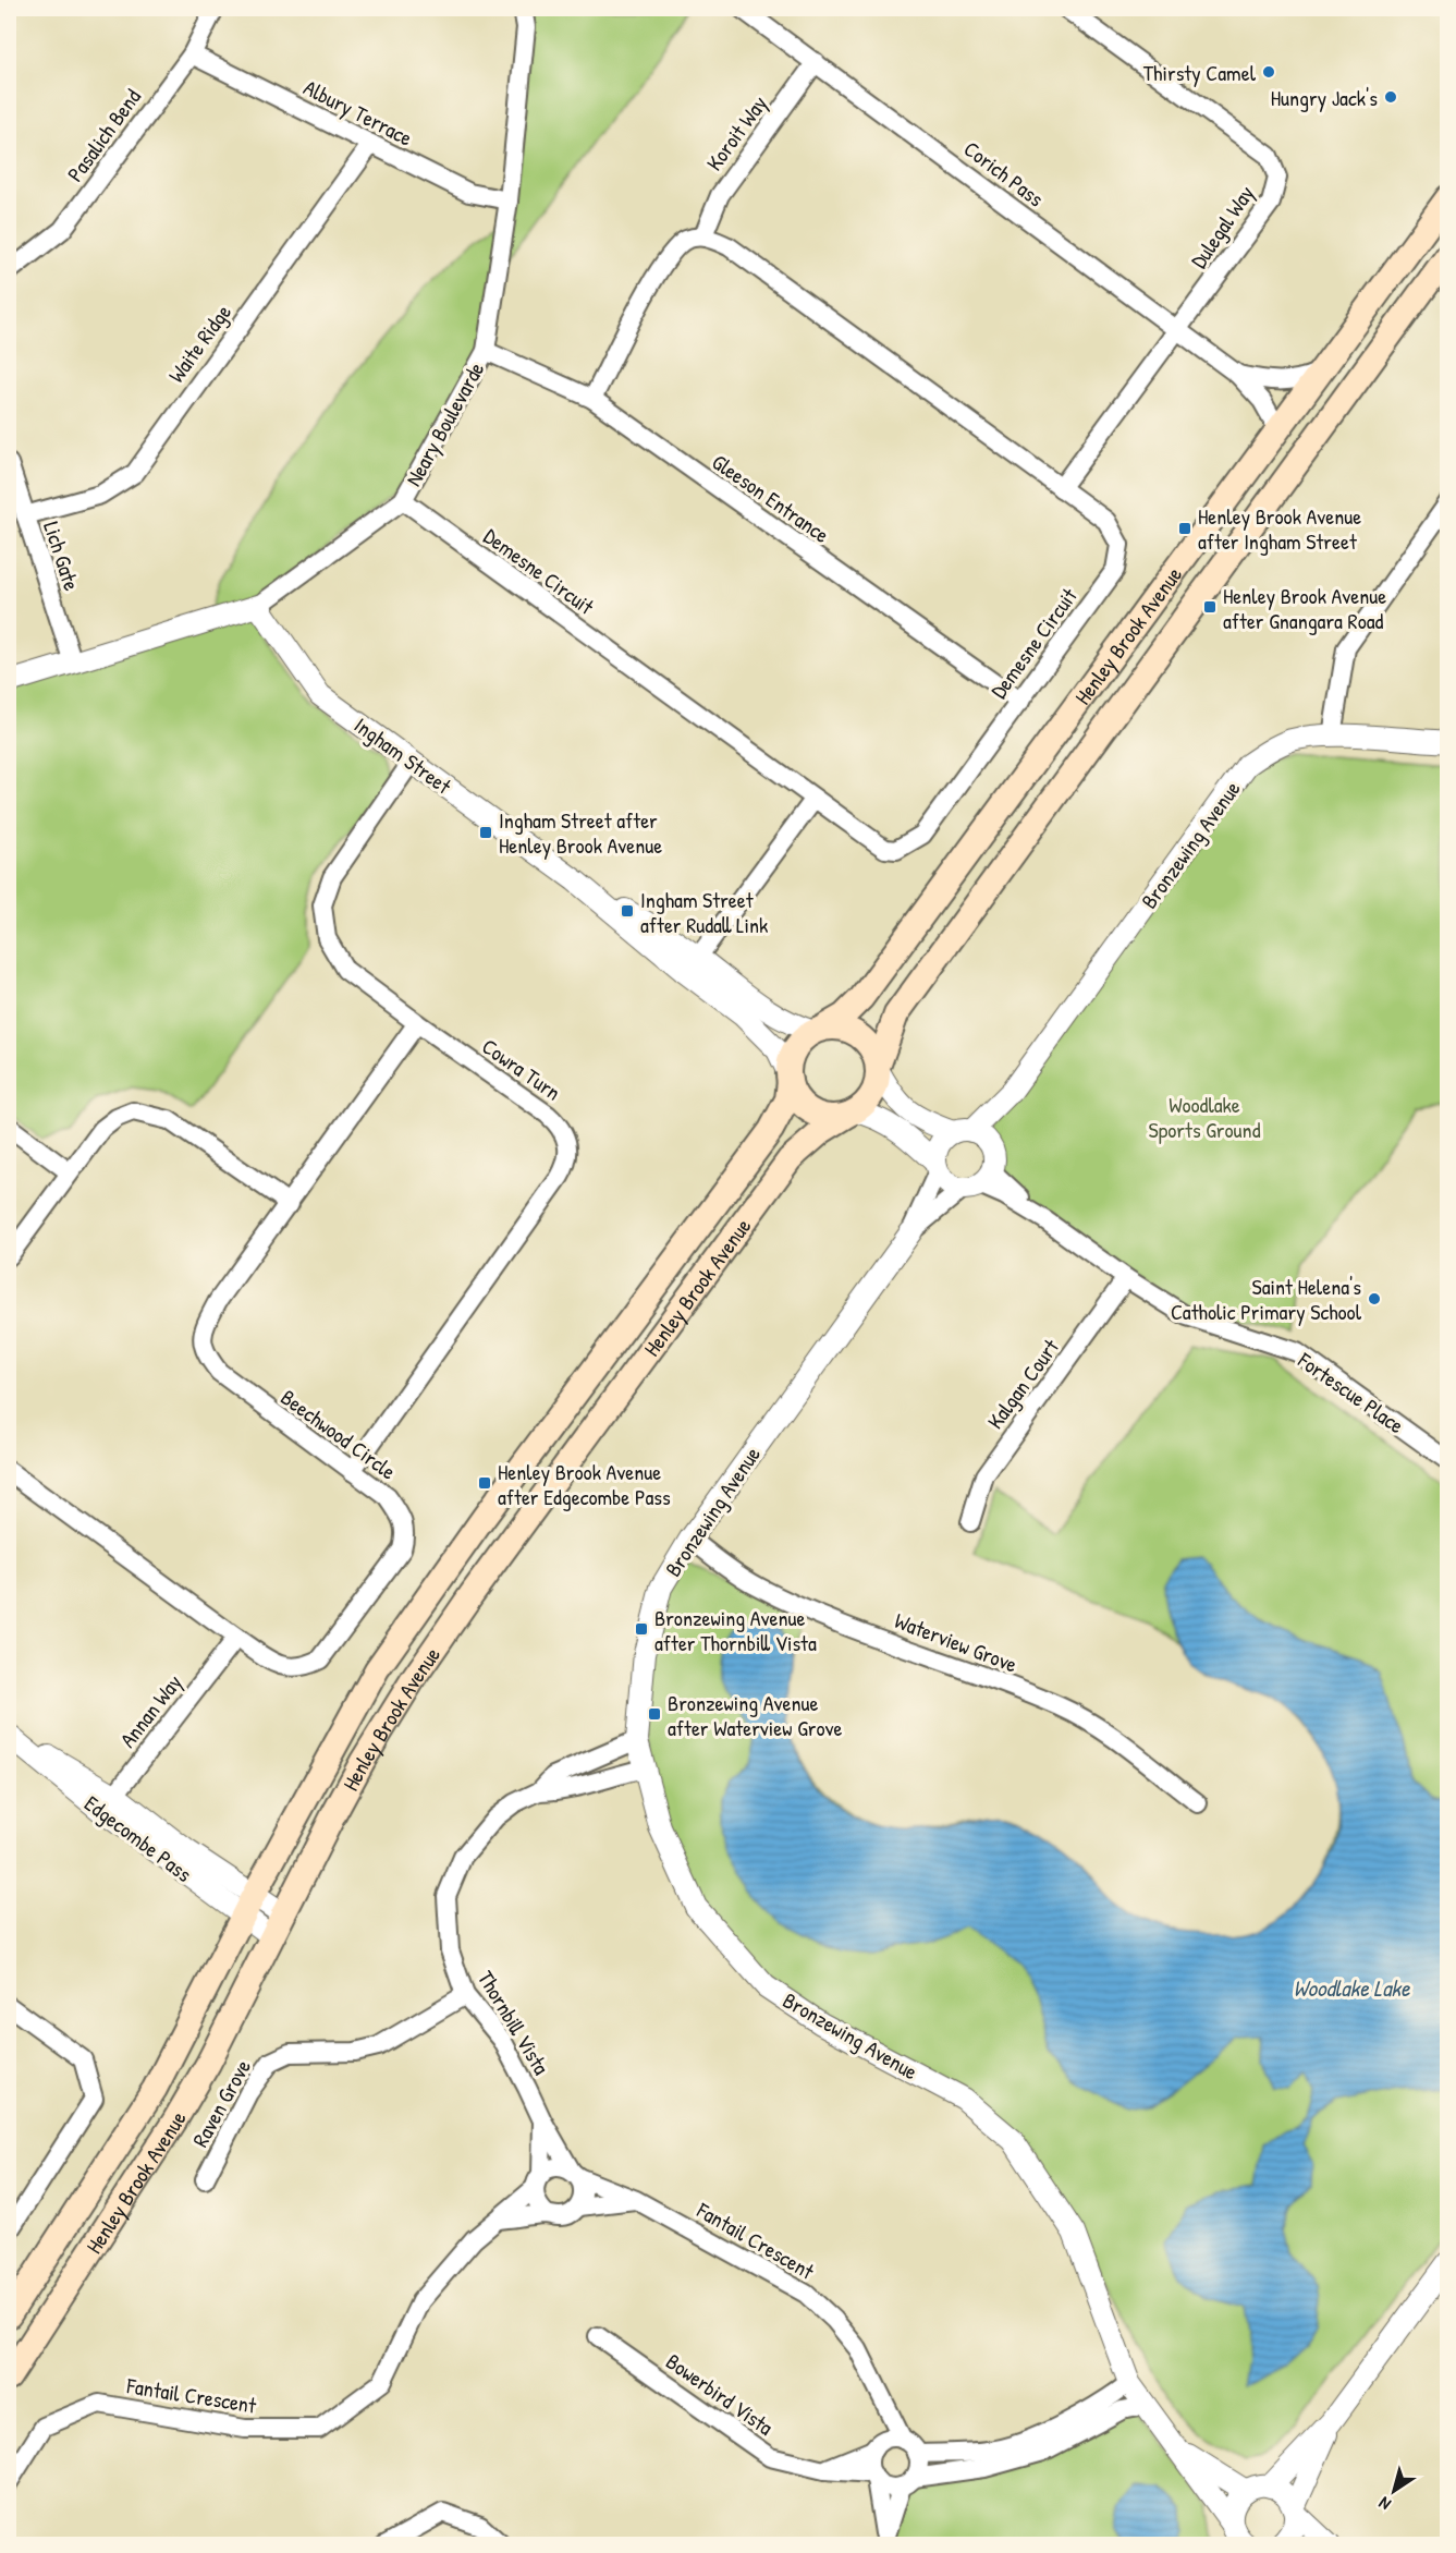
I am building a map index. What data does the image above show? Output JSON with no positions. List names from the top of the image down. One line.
{"streets":{"main road":["Henley Brook Avenue"],"street":["Albury Terrace","Koroit Way","Pasalich Bend","Corich Pass","Dulegal Way","Waite Ridge","Neary Boulevarde","Gleeson Entrance","Lich Gate","Demesne Circuit","Ingham Street","Bronzewing Avenue","Cowra Turn","Kalgan Court","Fortescue Place","Beechwood Circle","Waterview Grove","Annan Way","Edgecombe Pass","Thornbill Vista","Raven Grove","Fantail Crescent","Bowerbird Vista"]},"crossings":[["Albury Terrace","Pasalich Bend"],["Albury Terrace","Waite Ridge"],["Albury Terrace","Neary Boulevarde"],["Koroit Way","Corich Pass"],["Koroit Way","Demesne Circuit"],["Corich Pass","Dulegal Way"],["Corich Pass","Henley Brook Avenue"],["Dulegal Way","Demesne Circuit"],["Waite Ridge","Lich Gate"],["Neary Boulevarde","Gleeson Entrance"],["Neary Boulevarde","Lich Gate"],["Neary Boulevarde","Demesne Circuit"],["Neary Boulevarde","Ingham Street"],["Gleeson Entrance","Demesne Circuit"],["Henley Brook Avenue","Ingham Street"],["Henley Brook Avenue","Edgecombe Pass"],["Ingham Street","Cowra Turn"],["Bronzewing Avenue","Fortescue Place"],["Bronzewing Avenue","Waterview Grove"],["Bronzewing Avenue","Thornbill Vista"],["Cowra Turn","Beechwood Circle"],["Kalgan Court","Fortescue Place"],["Beechwood Circle","Annan Way"],["Annan Way","Edgecombe Pass"],["Thornbill Vista","Raven Grove"],["Thornbill Vista","Fantail Crescent"],["Fantail Crescent","Bowerbird Vista"]],"water":["Woodlake Lake"],"parks":["Woodlake Sports Ground"],"places":{"other":["Thirsty Camel","Hungry Jack's","Saint Helena's Catholic Primary School"],"transit":["Henley Brook Avenue after Ingham Street","Henley Brook Avenue after Gnangara Road","Ingham Street after Henley Brook Avenue","Ingham Street after Rudall Link","Henley Brook Avenue after Edgecombe Pass","Bronzewing Avenue after Thornbill Vista","Bronzewing Avenue after Waterview Grove"]},"north":"bottom left"}
